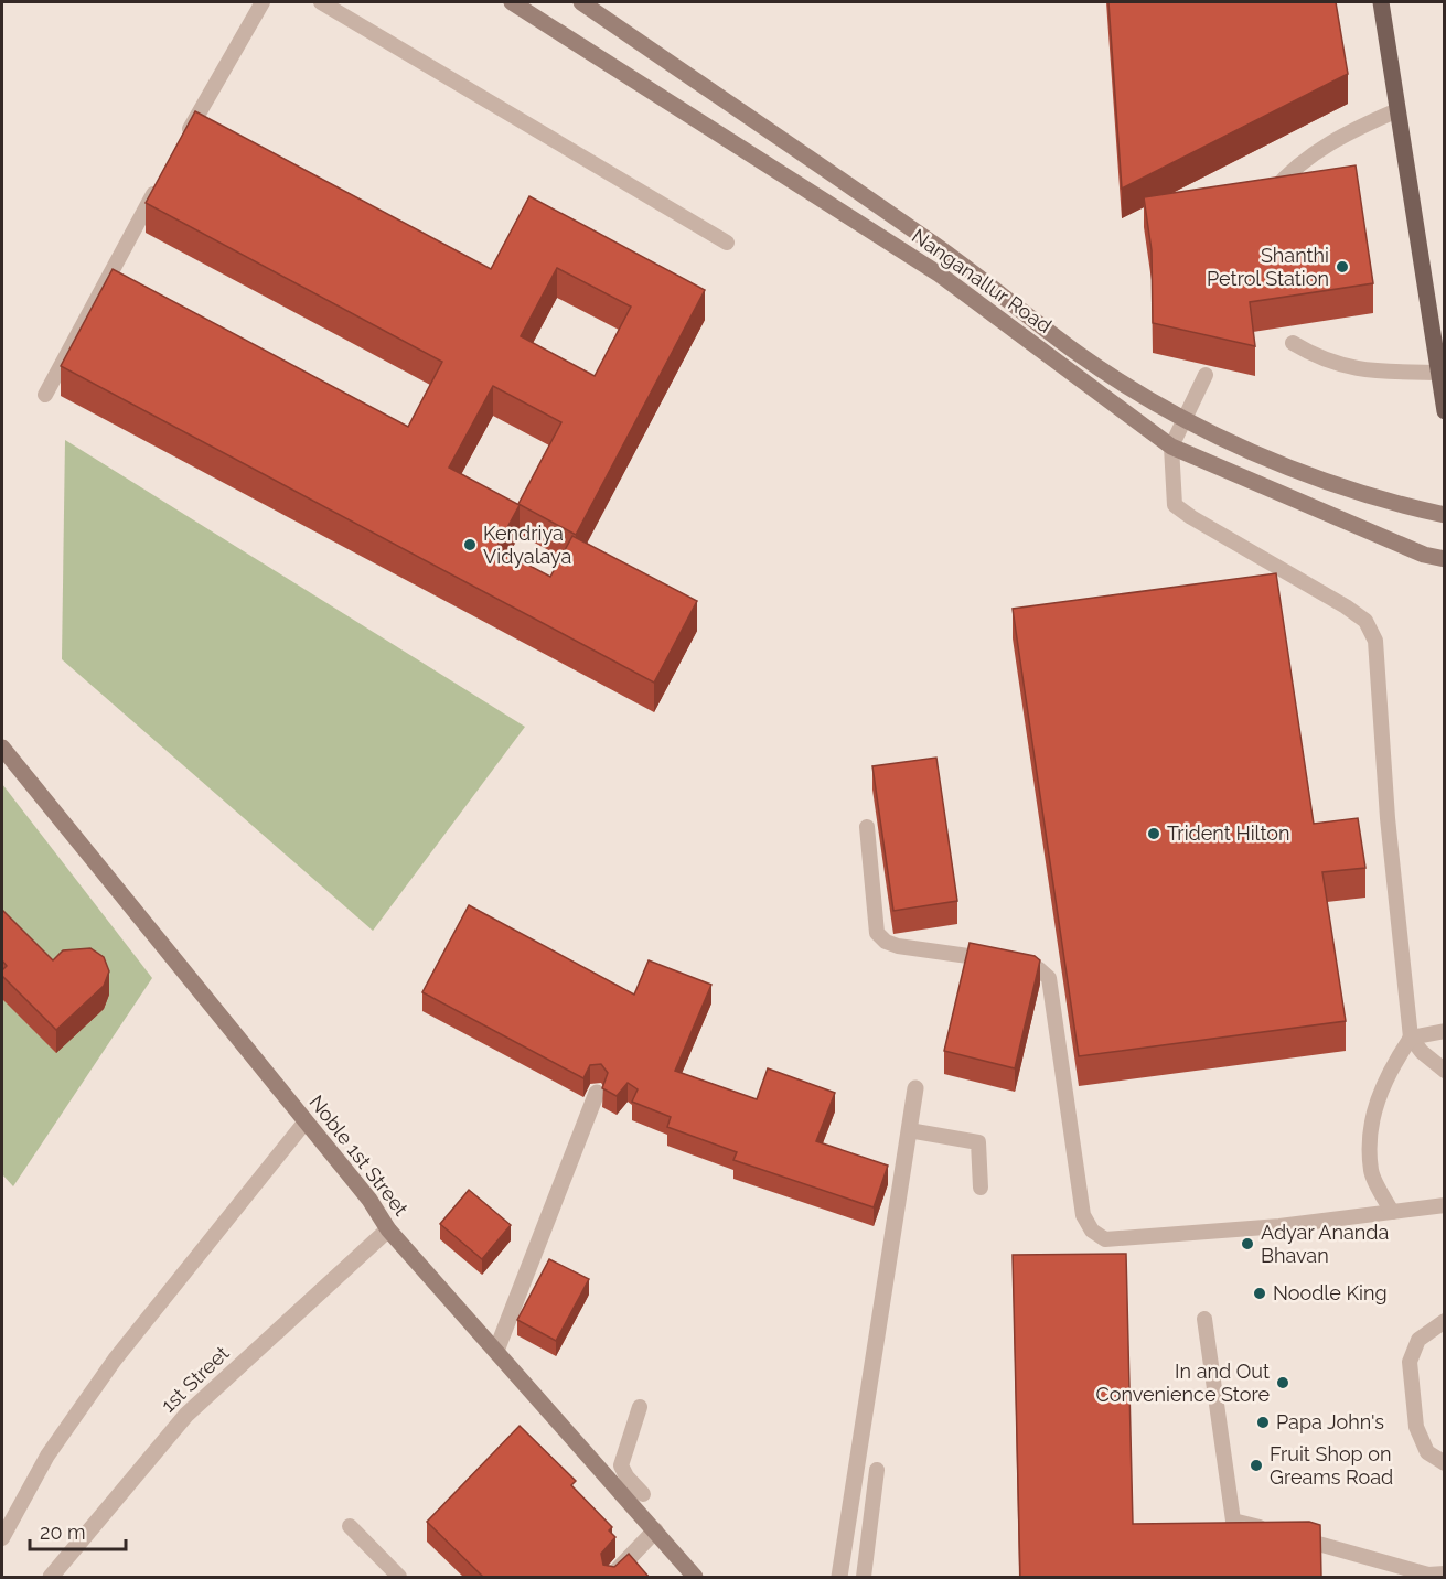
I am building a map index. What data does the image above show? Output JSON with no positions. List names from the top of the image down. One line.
{"streets":{"street":["Nanganallur Road","Noble 1st Street","1st Street"]},"crossings":[["Noble 1st Street","1st Street"]],"places":["Shanthi Petrol Station","Kendriya Vidyalaya","Trident Hilton","Adyar Ananda Bhavan","Noodle King","In and Out Convenience Store","Papa John's","Fruit Shop on Greams Road"],"scale_bar":"20 m"}
